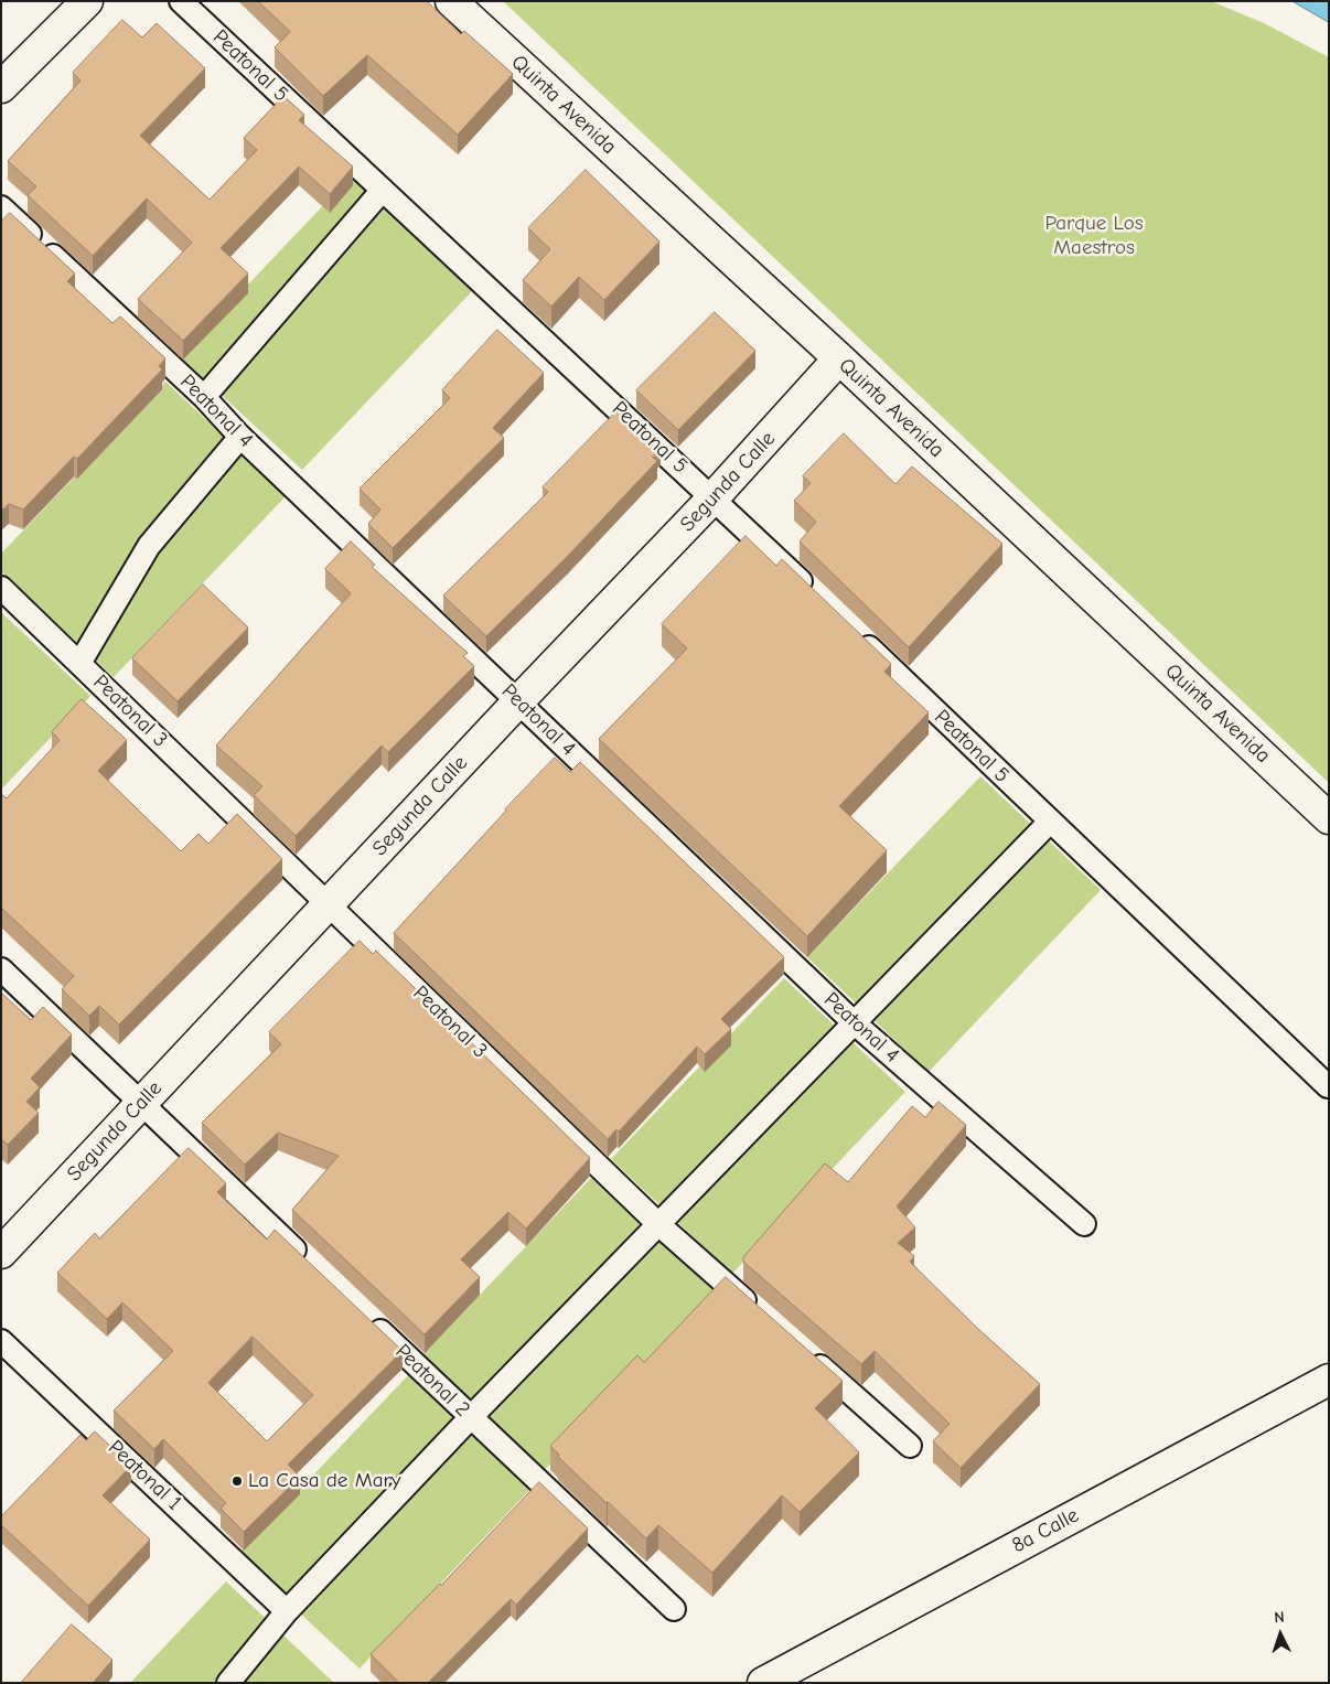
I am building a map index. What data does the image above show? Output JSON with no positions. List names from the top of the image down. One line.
{"streets":{"street":["Quinta Avenida","Segunda Calle","8a Calle"],"lane":["Peatonal 5","Peatonal 4","Peatonal 3","Peatonal 2","Peatonal 1"]},"crossings":[["Peatonal 5","Segunda Calle"],["Quinta Avenida","Segunda Calle"],["Peatonal 4","Segunda Calle"],["Segunda Calle","Peatonal 3"]],"parks":["Parque Los Maestros"],"places":["La Casa de Mary"],"north":"top"}
